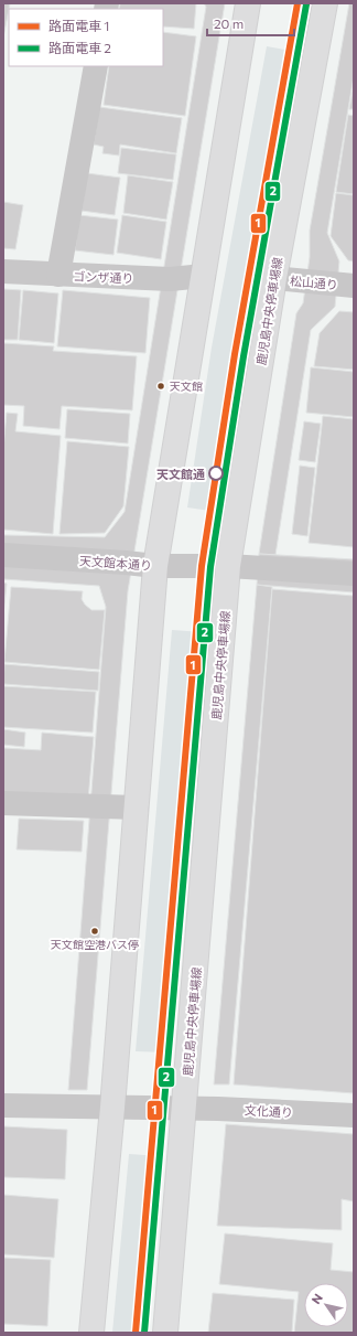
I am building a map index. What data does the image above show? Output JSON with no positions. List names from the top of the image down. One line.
{"streets":{"main road":["鹿児島中央停車場線"],"street":["ゴンザ通り","松山通り","天文館本通り","文化通り"]},"crossings":[["松山通り","鹿児島中央停車場線"],["鹿児島中央停車場線","天文館本通り"],["鹿児島中央停車場線","文化通り"]],"places":["天文館","天文館通","天文館空港バス停"],"lines":["tram line 1","tram line 2"],"legend":["路面電車 1","路面電車 2"],"scale_bar":"20 m","north":"top left"}
